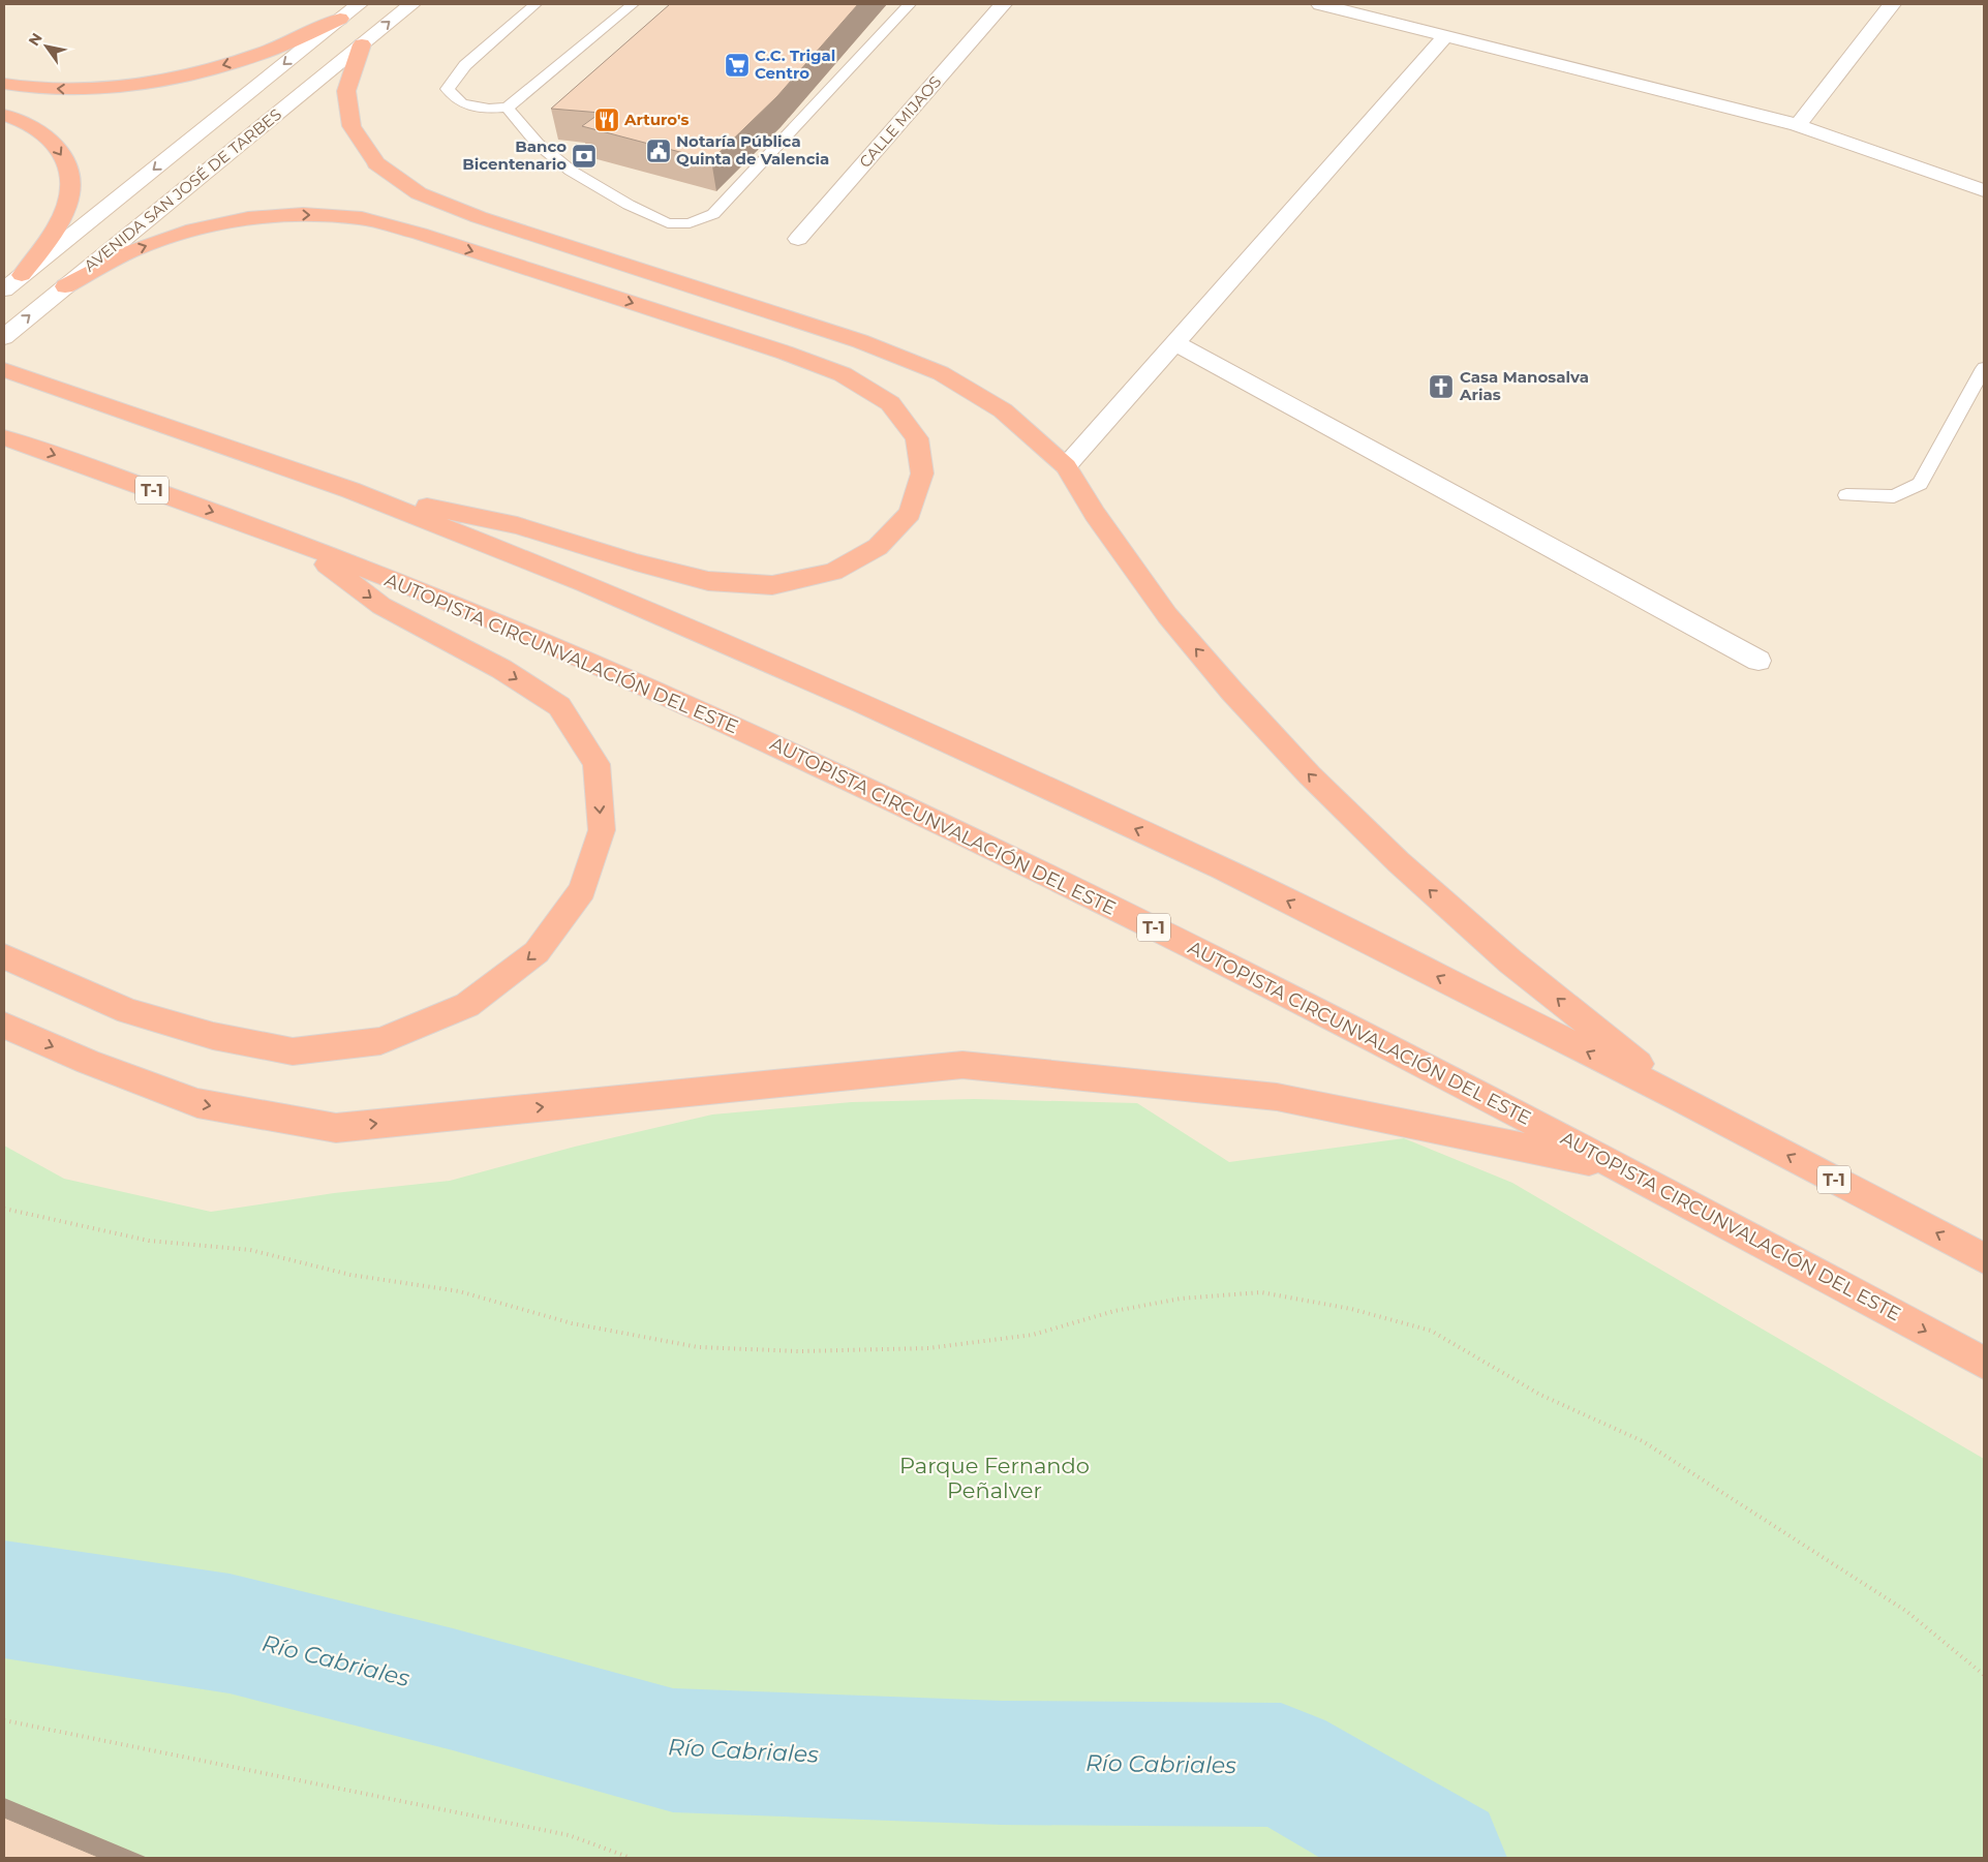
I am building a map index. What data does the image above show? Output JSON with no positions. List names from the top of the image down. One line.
{"streets":{"highway":["T-1","AUTOPISTA CIRCUNVALACIÓN DEL ESTE"],"street":["CALLE MIJAOS","AVENIDA SAN JOSÉ DE TARBES"]},"water":["Río Cabriales"],"parks":["Parque Fernando Peñalver"],"places":{"supermarket":["C.C. Trigal Centro"],"restaurant":["Arturo's"],"public building":["Notaría Pública Quinta de Valencia"],"bank":["Banco Bicentenario"],"church":["Casa Manosalva Arias"]},"north":"top left"}
